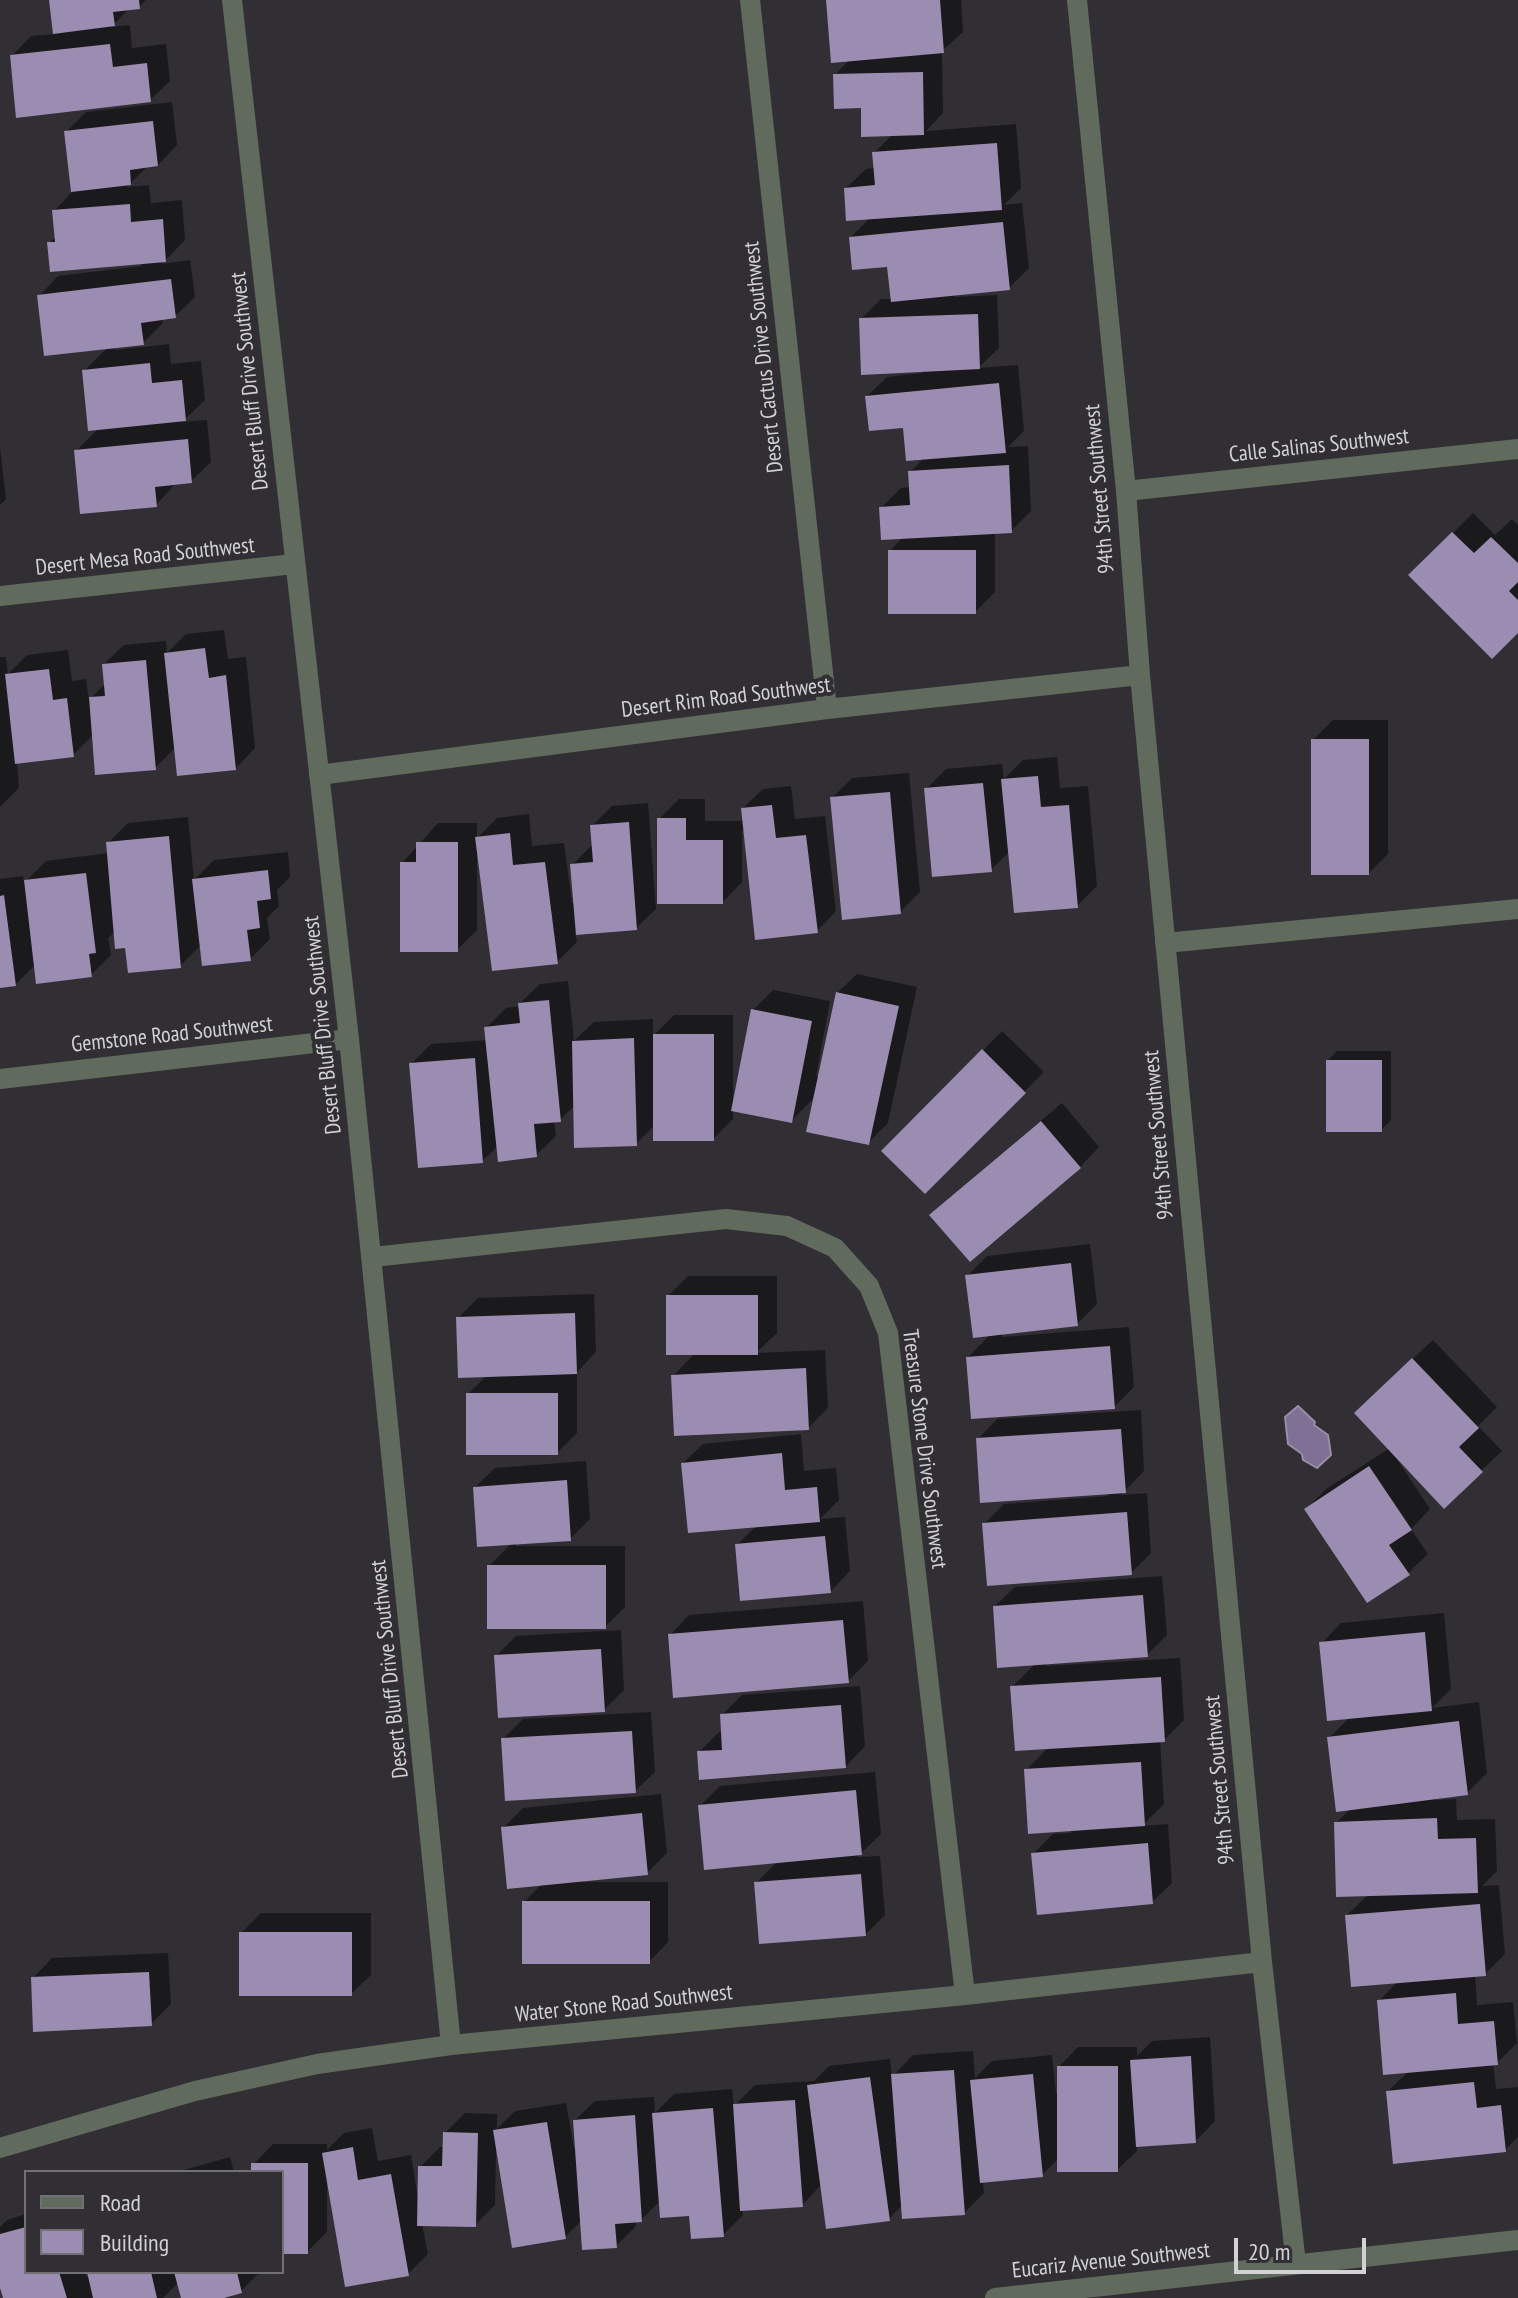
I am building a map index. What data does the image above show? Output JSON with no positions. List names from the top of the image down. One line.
{"streets":{"street":["Desert Cactus Drive Southwest","Desert Bluff Drive Southwest","Calle Salinas Southwest","94th Street Southwest","Desert Mesa Road Southwest","Desert Rim Road Southwest","Gemstone Road Southwest","Treasure Stone Drive Southwest","Water Stone Road Southwest","Eucariz Avenue Southwest"]},"crossings":[["Desert Cactus Drive Southwest","Desert Rim Road Southwest"],["Desert Bluff Drive Southwest","Desert Mesa Road Southwest"],["Desert Bluff Drive Southwest","Desert Rim Road Southwest"],["Desert Bluff Drive Southwest","Gemstone Road Southwest"],["Desert Bluff Drive Southwest","Treasure Stone Drive Southwest"],["Desert Bluff Drive Southwest","Water Stone Road Southwest"],["Calle Salinas Southwest","94th Street Southwest"],["94th Street Southwest","Desert Rim Road Southwest"],["94th Street Southwest","Water Stone Road Southwest"],["94th Street Southwest","Eucariz Avenue Southwest"],["Treasure Stone Drive Southwest","Water Stone Road Southwest"]],"legend":["Road","Building"],"scale_bar":"20 m"}
